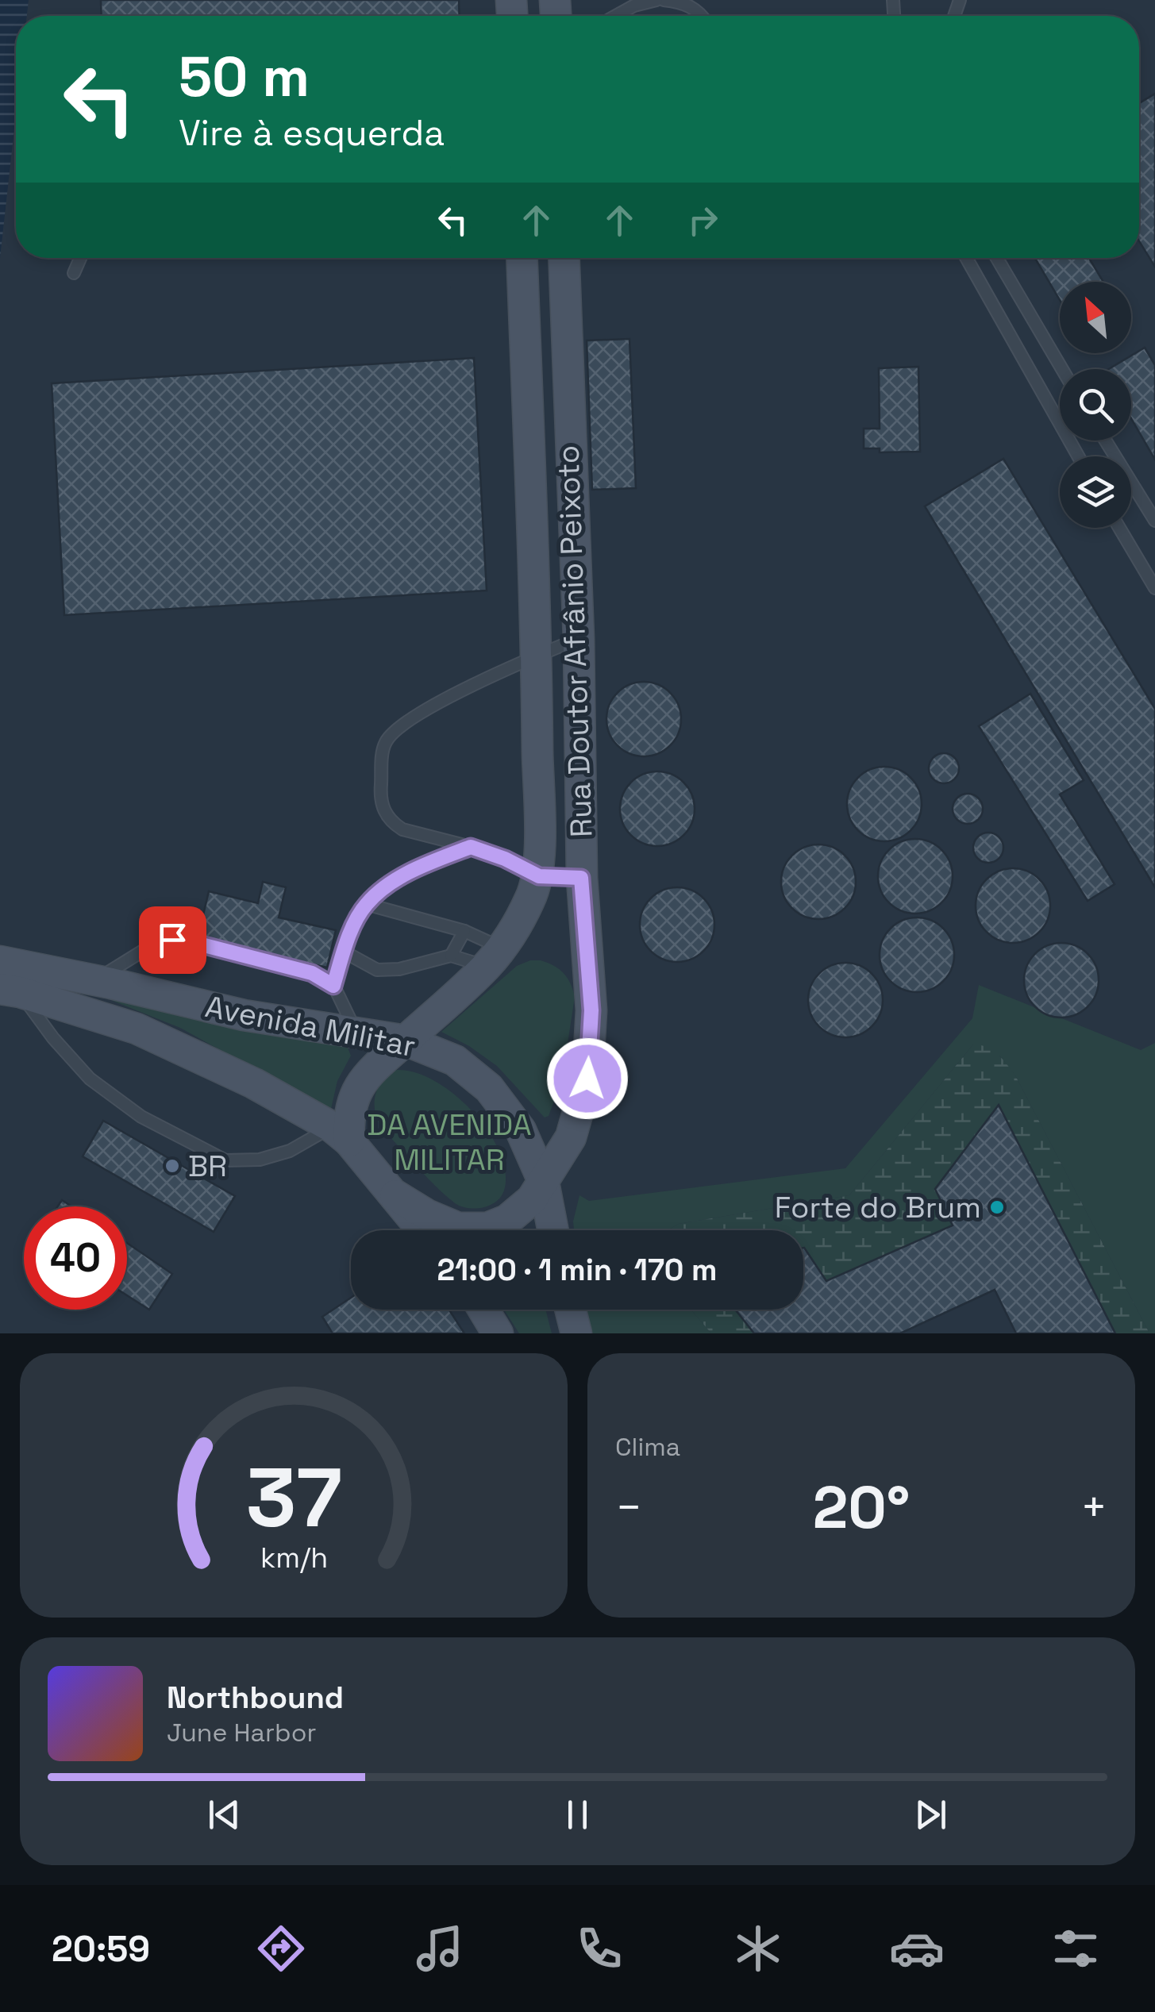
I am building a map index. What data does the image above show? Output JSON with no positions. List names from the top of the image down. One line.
{"streets":{"street":["Rua Doutor Afrânio Peixoto","Avenida Militar"]},"crossings":[["Rua Doutor Afrânio Peixoto","Avenida Militar"]],"parks":["DA AVENIDA MILITAR"],"places":["BR","Forte do Brum"],"north":"top left","page":{"turn":["50 m","Vire à esquerda"],"limit":"40","trip":"21:00 · 1 min · 170 m","tile":"Clima","heat":["−","20°","+"],"song":["Northbound","June Harbor"],"tabs":"20:59","gauge":["37","km/h"]}}
